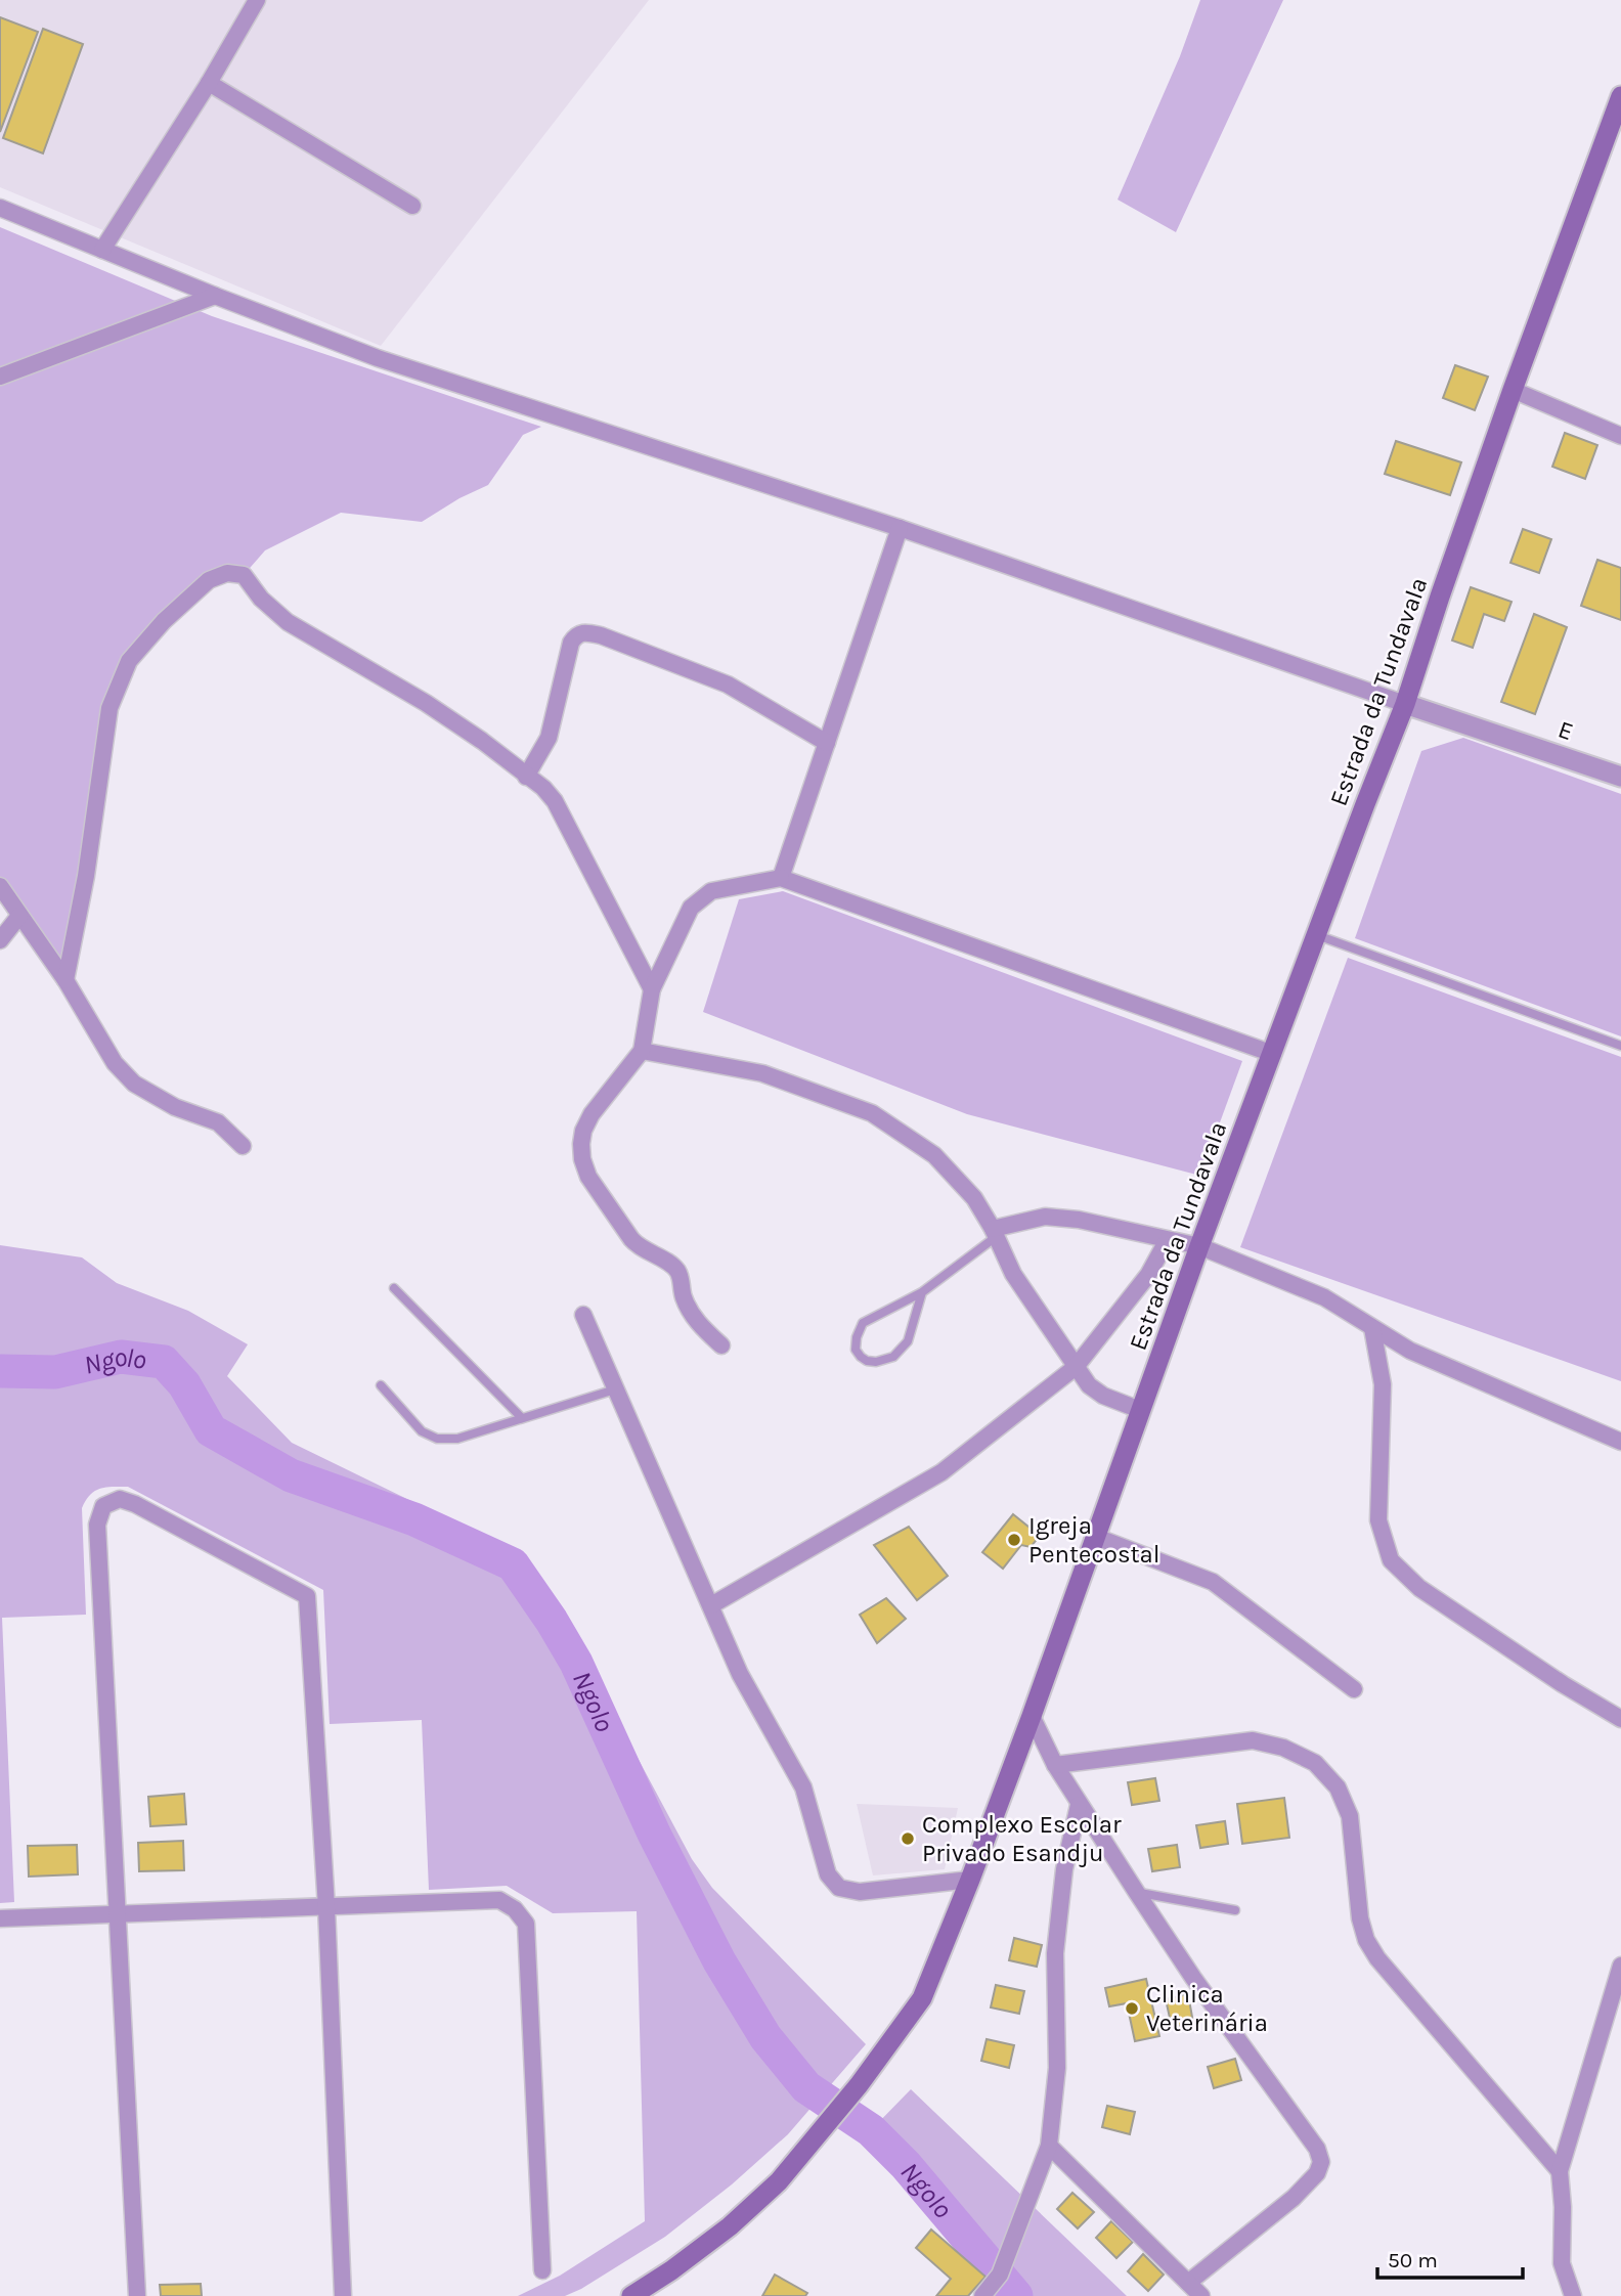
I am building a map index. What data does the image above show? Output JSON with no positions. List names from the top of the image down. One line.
{"streets":{"main road":["Estrada da Tundavala"],"street":["E"]},"crossings":[["Estrada da Tundavala","E"]],"water":["Ngolo"],"places":["Igreja Pentecostal","Complexo Escolar Privado Esandju","Clinica Veterinária"],"scale_bar":"50 m"}
